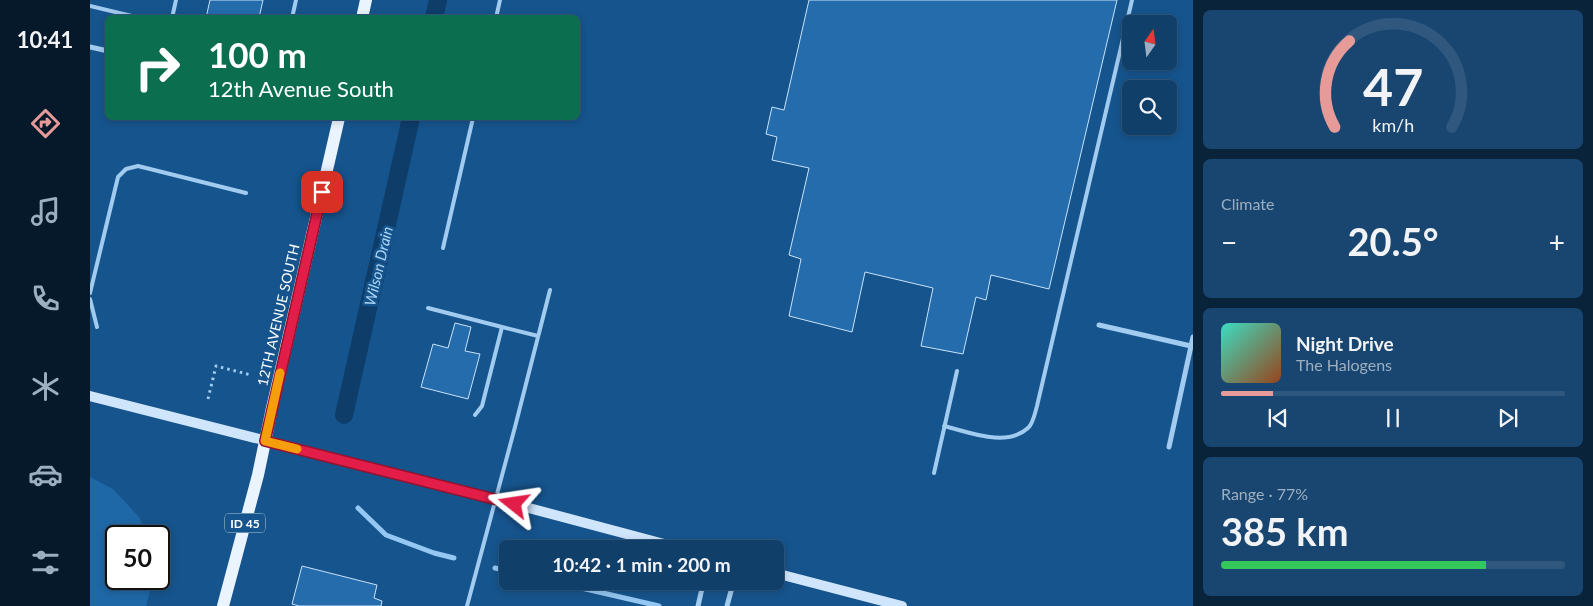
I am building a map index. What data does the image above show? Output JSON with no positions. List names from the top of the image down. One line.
{"streets":{"main road":["12TH AVENUE SOUTH","ID 45"]},"water":["Wilson Drain"],"north":"top","page":{"tabs":"10:41","turn":["100 m","12th Avenue South"],"tile":["Climate",["Range · 77%","385 km"]],"heat":["−","20.5°","+"],"song":["Night Drive","The Halogens"],"limit":"50","trip":"10:42 · 1 min · 200 m","gauge":["47","km/h"]}}
